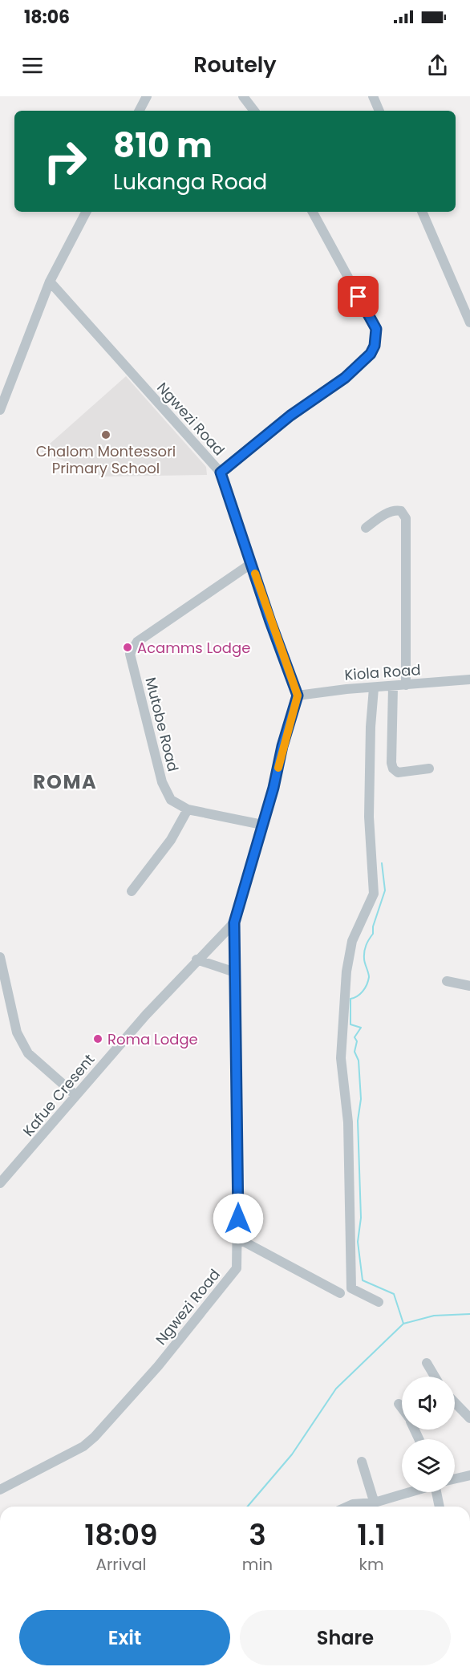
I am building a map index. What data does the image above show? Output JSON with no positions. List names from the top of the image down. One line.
{"streets":{"street":["Ngwezi Road","Kiola Road","Mutobe Road","Kafue Cresent"]},"crossings":[["Ngwezi Road","Kiola Road"],["Ngwezi Road","Mutobe Road"],["Ngwezi Road","Kafue Cresent"]],"districts":["ROMA"],"places":["Chalom Montessori Primary School","Acamms Lodge","Roma Lodge"],"page":{"status":"18:06","header":"Routely","turn":["810 m","Lukanga Road"],"eta":["18:09","Arrival","3","min","1.1","km"],"buttons":["Exit","Share"]}}
